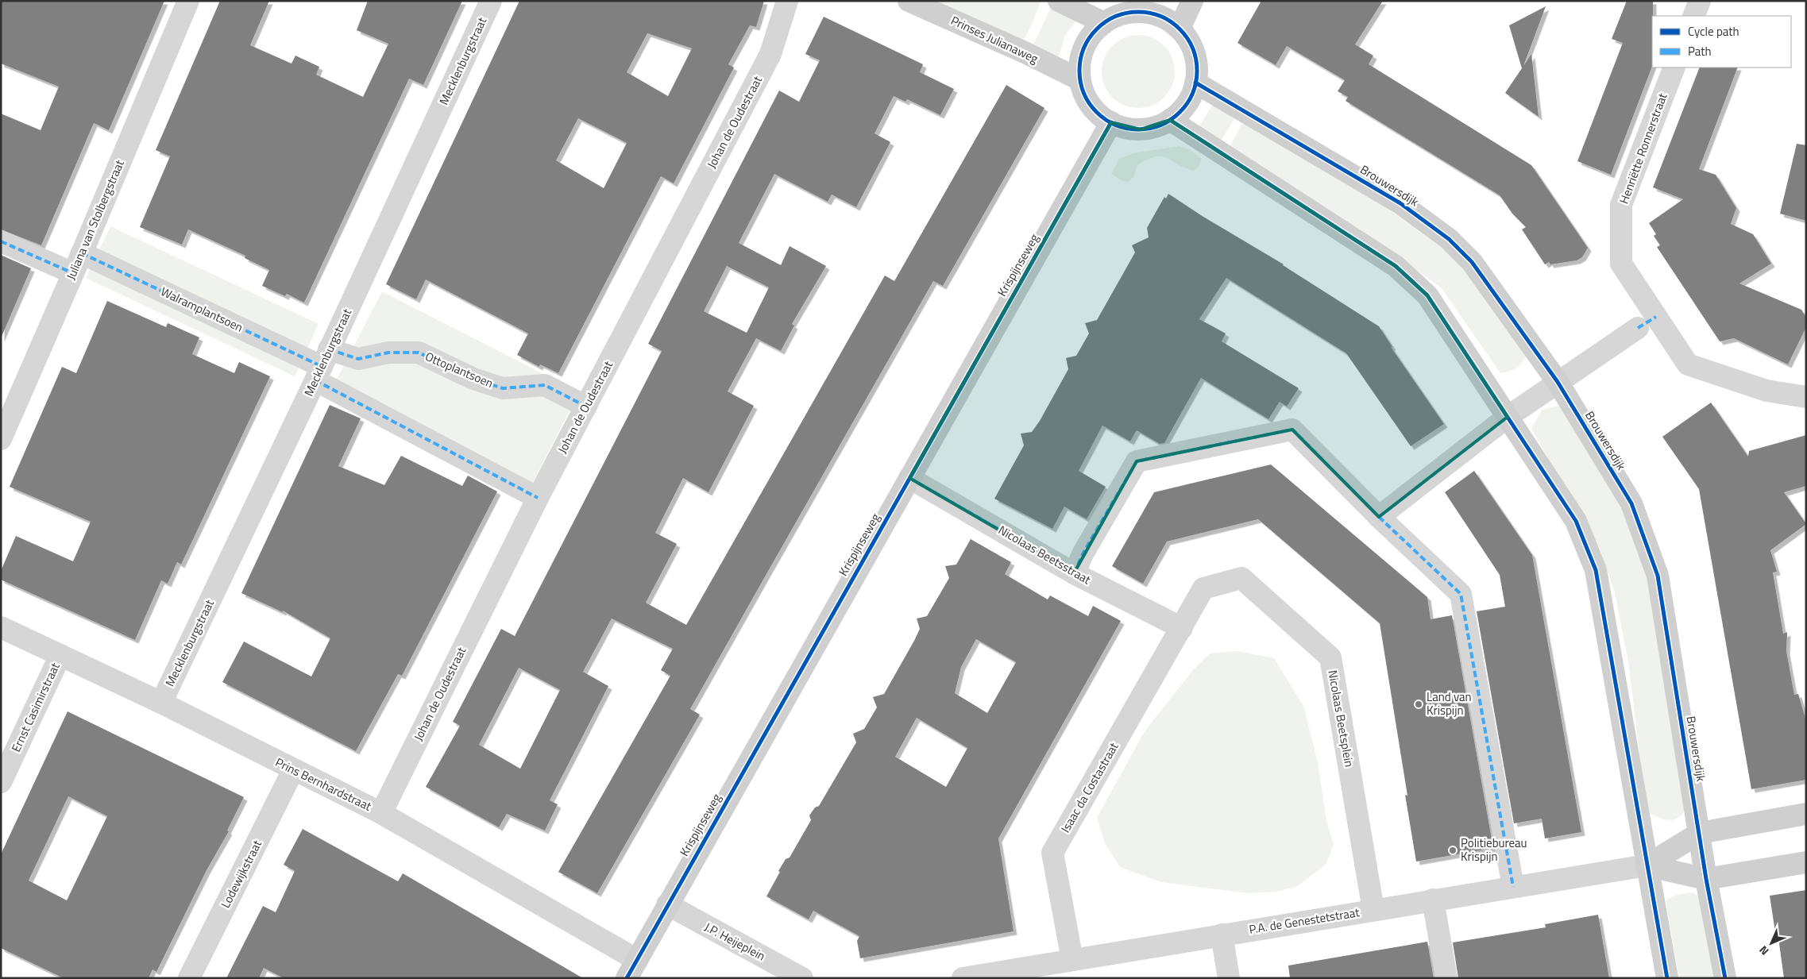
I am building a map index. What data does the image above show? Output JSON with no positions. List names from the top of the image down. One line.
{"streets":{"street":["Prinses Julianaweg","Mecklenburgstraat","Johan de Oudestraat","Henriëtte Ronnerstraat","Brouwersdijk","Juliana van Stolbergstraat","Krispijnseweg","Walramplantsoen","Ottoplantsoen","Nicolaas Beetsstraat","Ernst Casimirstraat","Nicolaas Beetsplein","Prins Bernhardstraat","Isaac da Costastraat","Lodewijkstraat","P.A. de Genestetstraat","J.P. Heijeplein"]},"crossings":[["Prinses Julianaweg","Brouwersdijk"],["Prinses Julianaweg","Krispijnseweg"],["Mecklenburgstraat","Walramplantsoen"],["Mecklenburgstraat","Ottoplantsoen"],["Mecklenburgstraat","Prins Bernhardstraat"],["Johan de Oudestraat","Ottoplantsoen"],["Johan de Oudestraat","Prins Bernhardstraat"],["Brouwersdijk","Krispijnseweg"],["Juliana van Stolbergstraat","Walramplantsoen"],["Krispijnseweg","Nicolaas Beetsstraat"],["Krispijnseweg","Prins Bernhardstraat"],["Krispijnseweg","J.P. Heijeplein"],["Walramplantsoen","Ottoplantsoen"],["Nicolaas Beetsstraat","Nicolaas Beetsplein"],["Nicolaas Beetsstraat","Isaac da Costastraat"],["Ernst Casimirstraat","Prins Bernhardstraat"],["Nicolaas Beetsplein","Isaac da Costastraat"],["Nicolaas Beetsplein","P.A. de Genestetstraat"],["Prins Bernhardstraat","Lodewijkstraat"],["Isaac da Costastraat","P.A. de Genestetstraat"]],"places":["Land van Krispijn","Politiebureau Krispijn"],"legend":["Cycle path","Path"],"north":"bottom left"}
